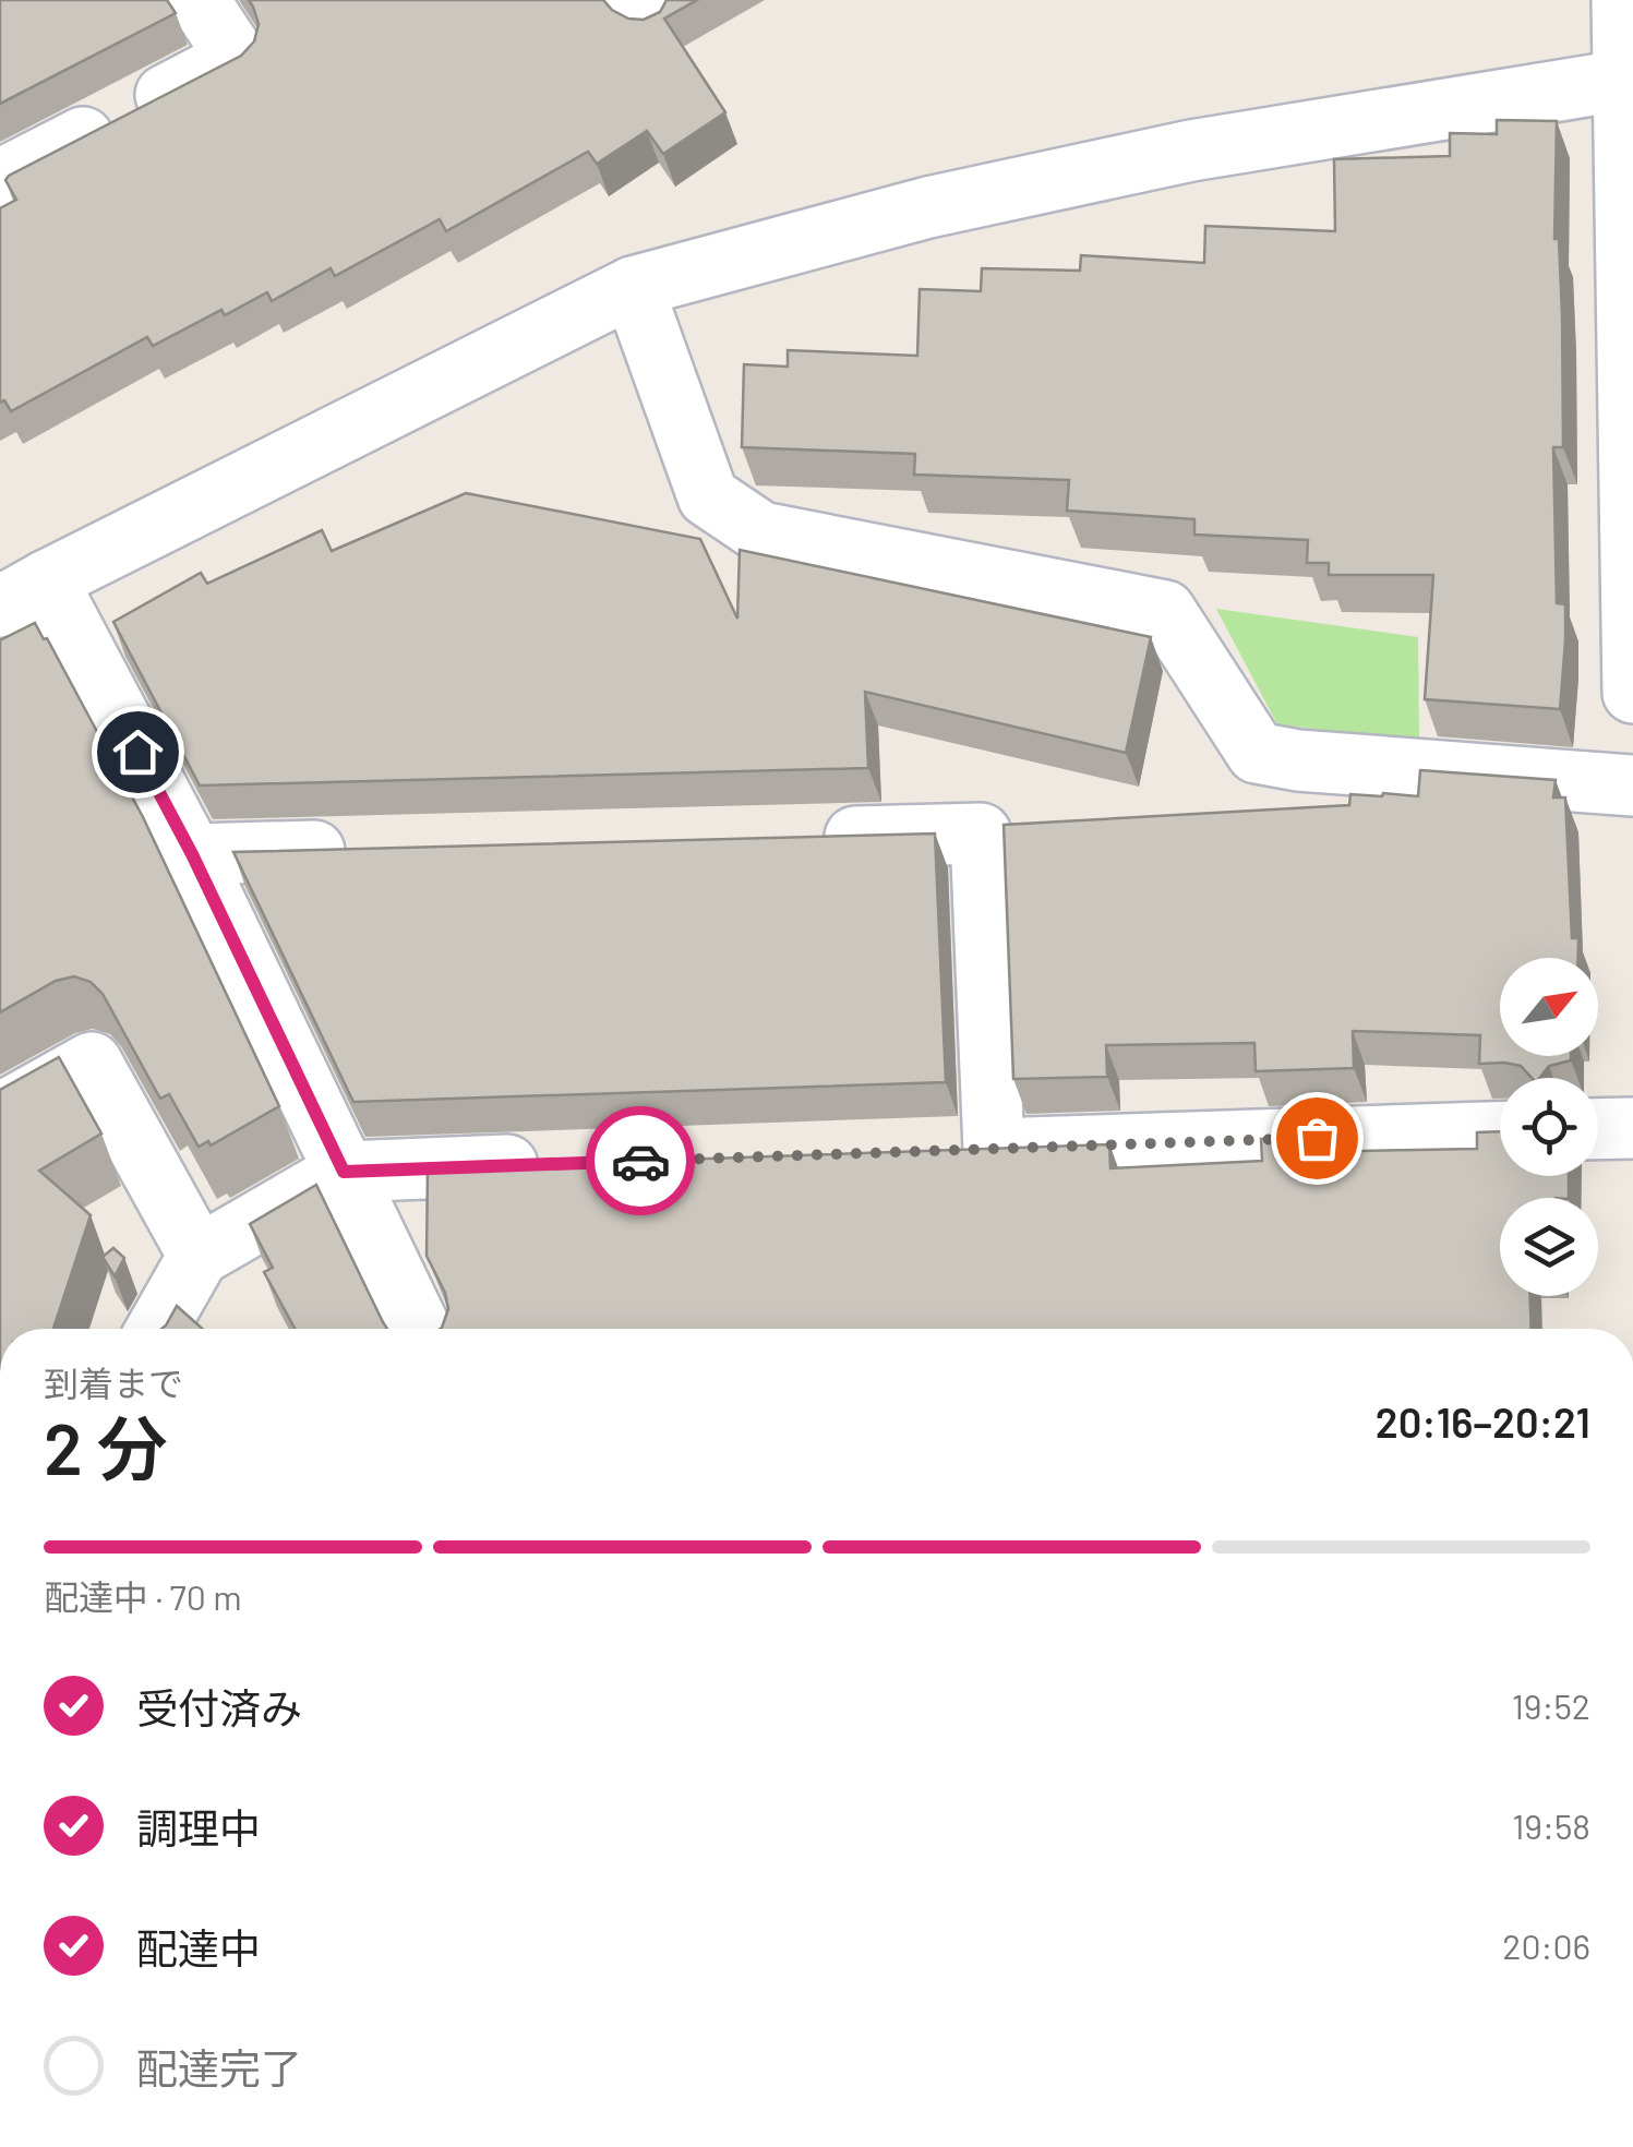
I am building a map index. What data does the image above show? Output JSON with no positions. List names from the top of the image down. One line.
{"north":"top right","page":{"heading":["2 分","到着まで","20:16–20:21"],"bar":"配達中 · 70 m","list":[["受付済み","19:52"],["調理中","19:58"],["配達中","20:06"],"配達完了"]}}
